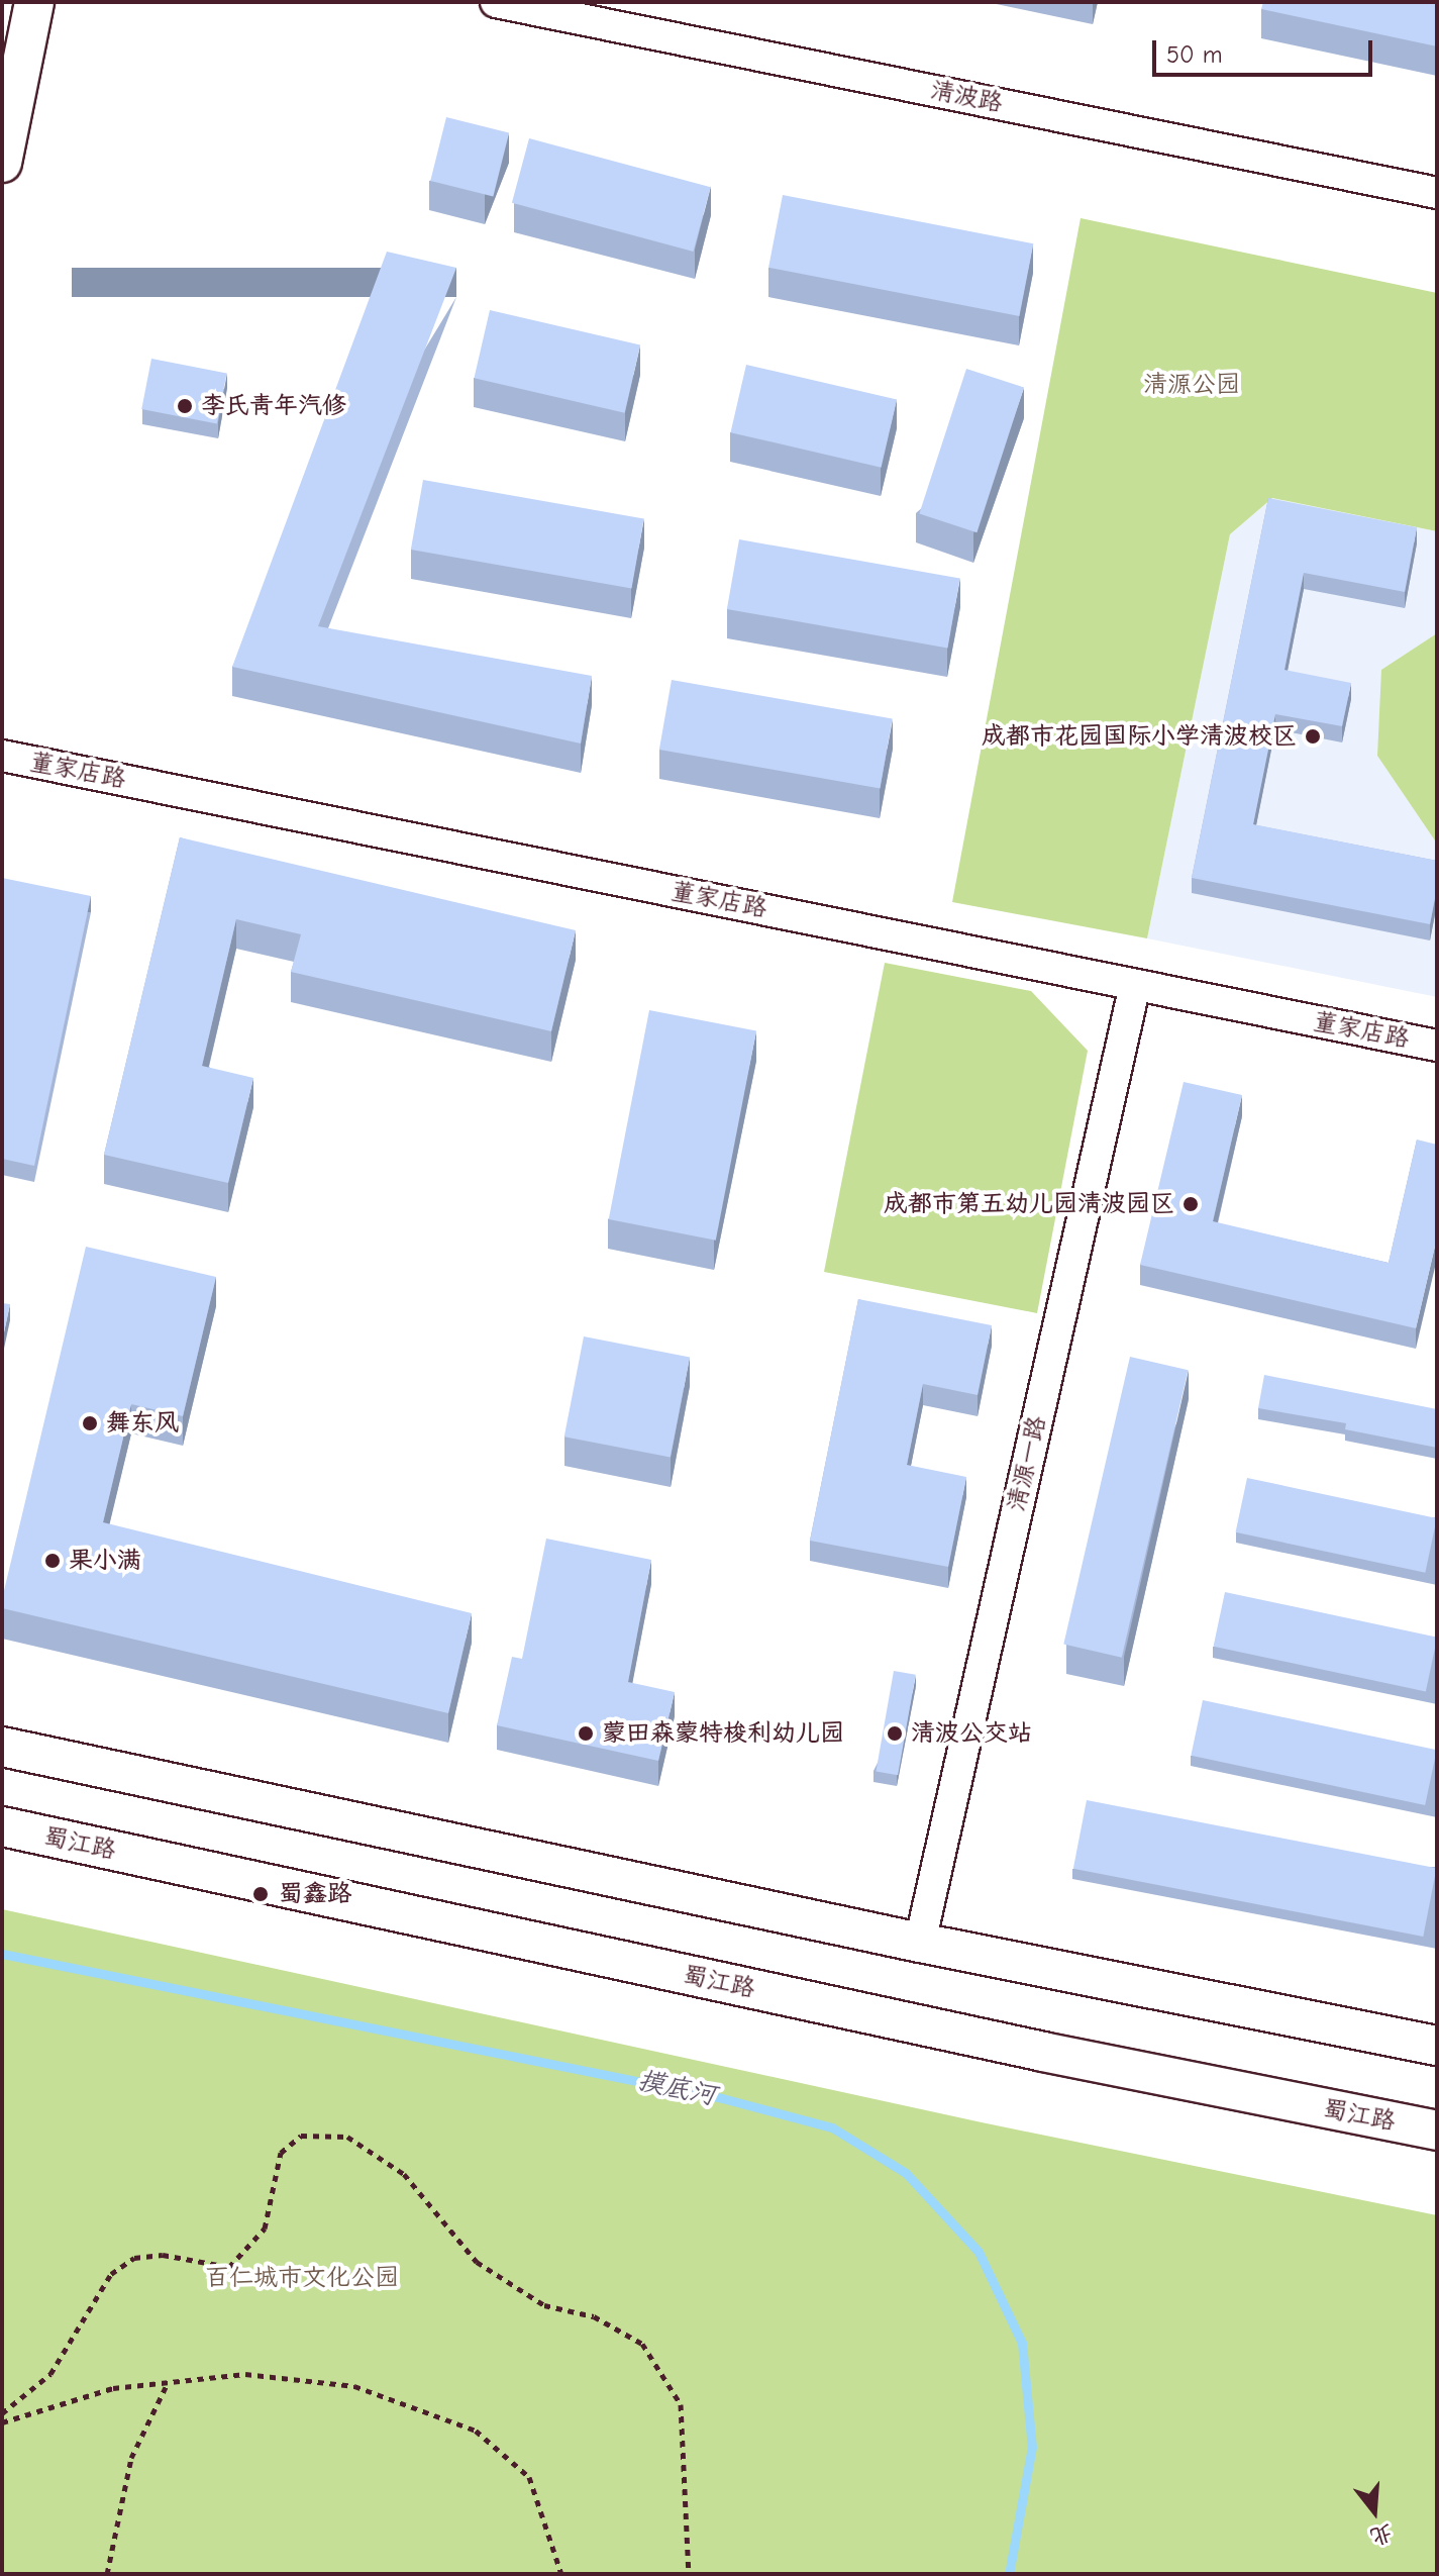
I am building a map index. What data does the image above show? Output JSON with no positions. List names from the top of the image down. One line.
{"streets":{"street":["清波路","董家店路","清源一路","蜀江路"]},"crossings":[["董家店路","清源一路"]],"water":["摸底河"],"parks":["清源公园","百仁城市文化公园"],"places":["李氏青年汽修","成都市花园国际小学清波校区","成都市第五幼儿园清波园区","舞东风","果小满","蒙田森蒙特梭利幼儿园","清波公交站","蜀鑫路"],"scale_bar":"50 m","north":"bottom"}
